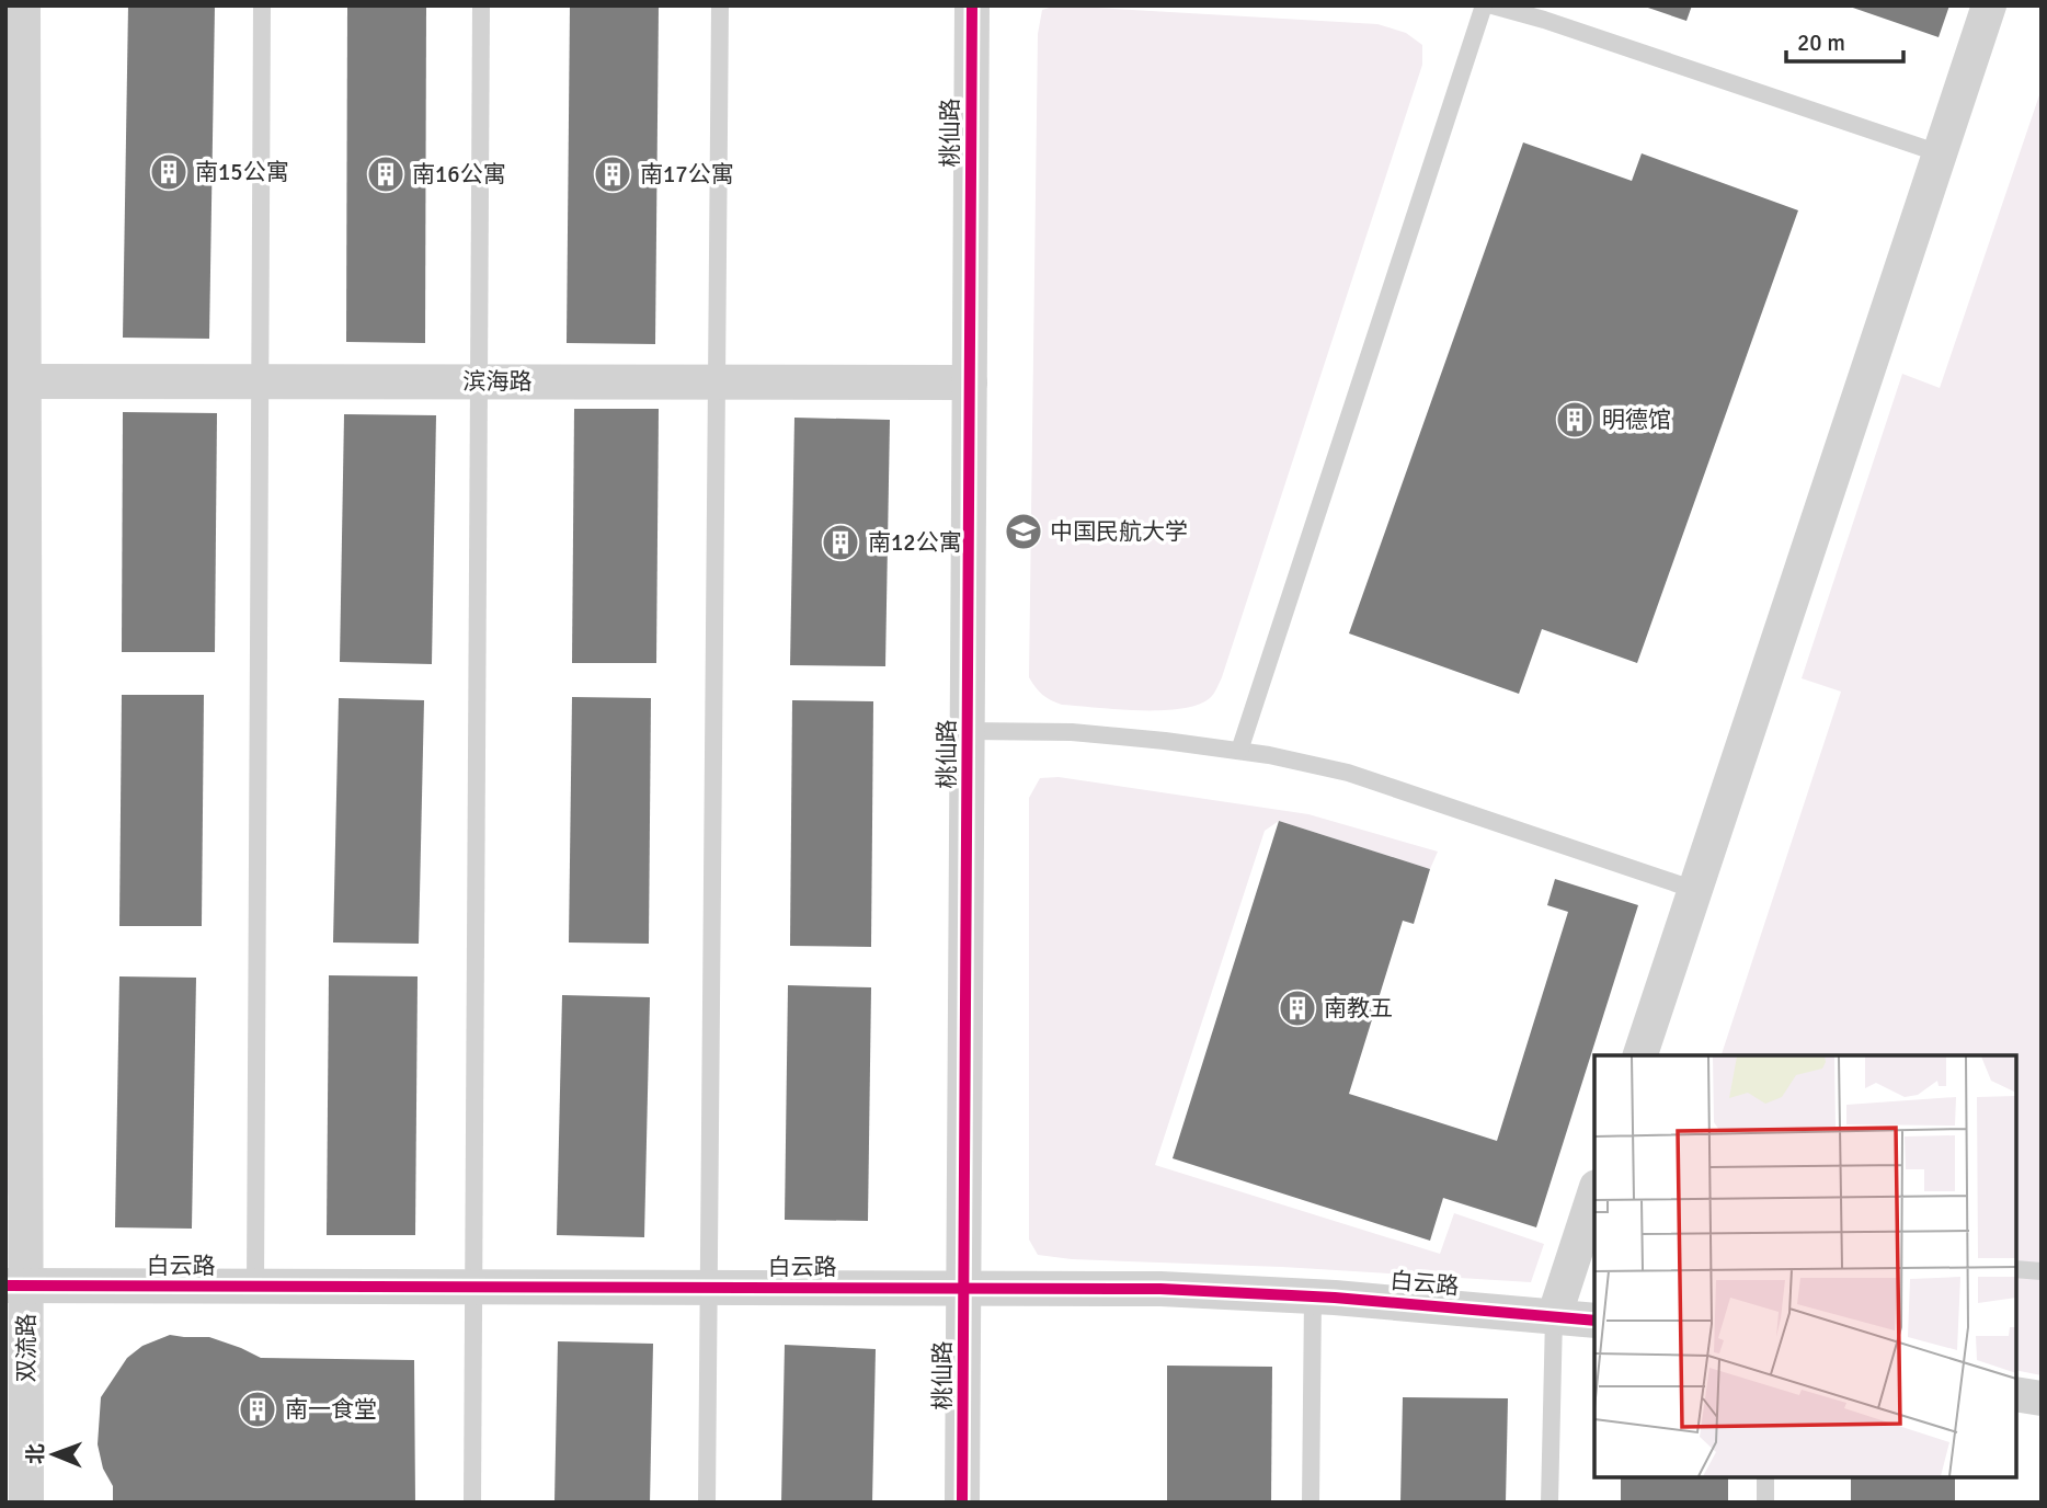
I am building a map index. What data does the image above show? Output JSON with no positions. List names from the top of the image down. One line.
{"streets":{"street":["桃仙路","滨海路","白云路","双流路"]},"crossings":[["桃仙路","滨海路"],["桃仙路","白云路"],["滨海路","双流路"],["白云路","双流路"]],"places":{"building":["南15公寓","南16公寓","南17公寓","明德馆","南12公寓","南教五","南一食堂"],"school or university":["中国民航大学"]},"scale_bar":"20 m","north":"left"}
